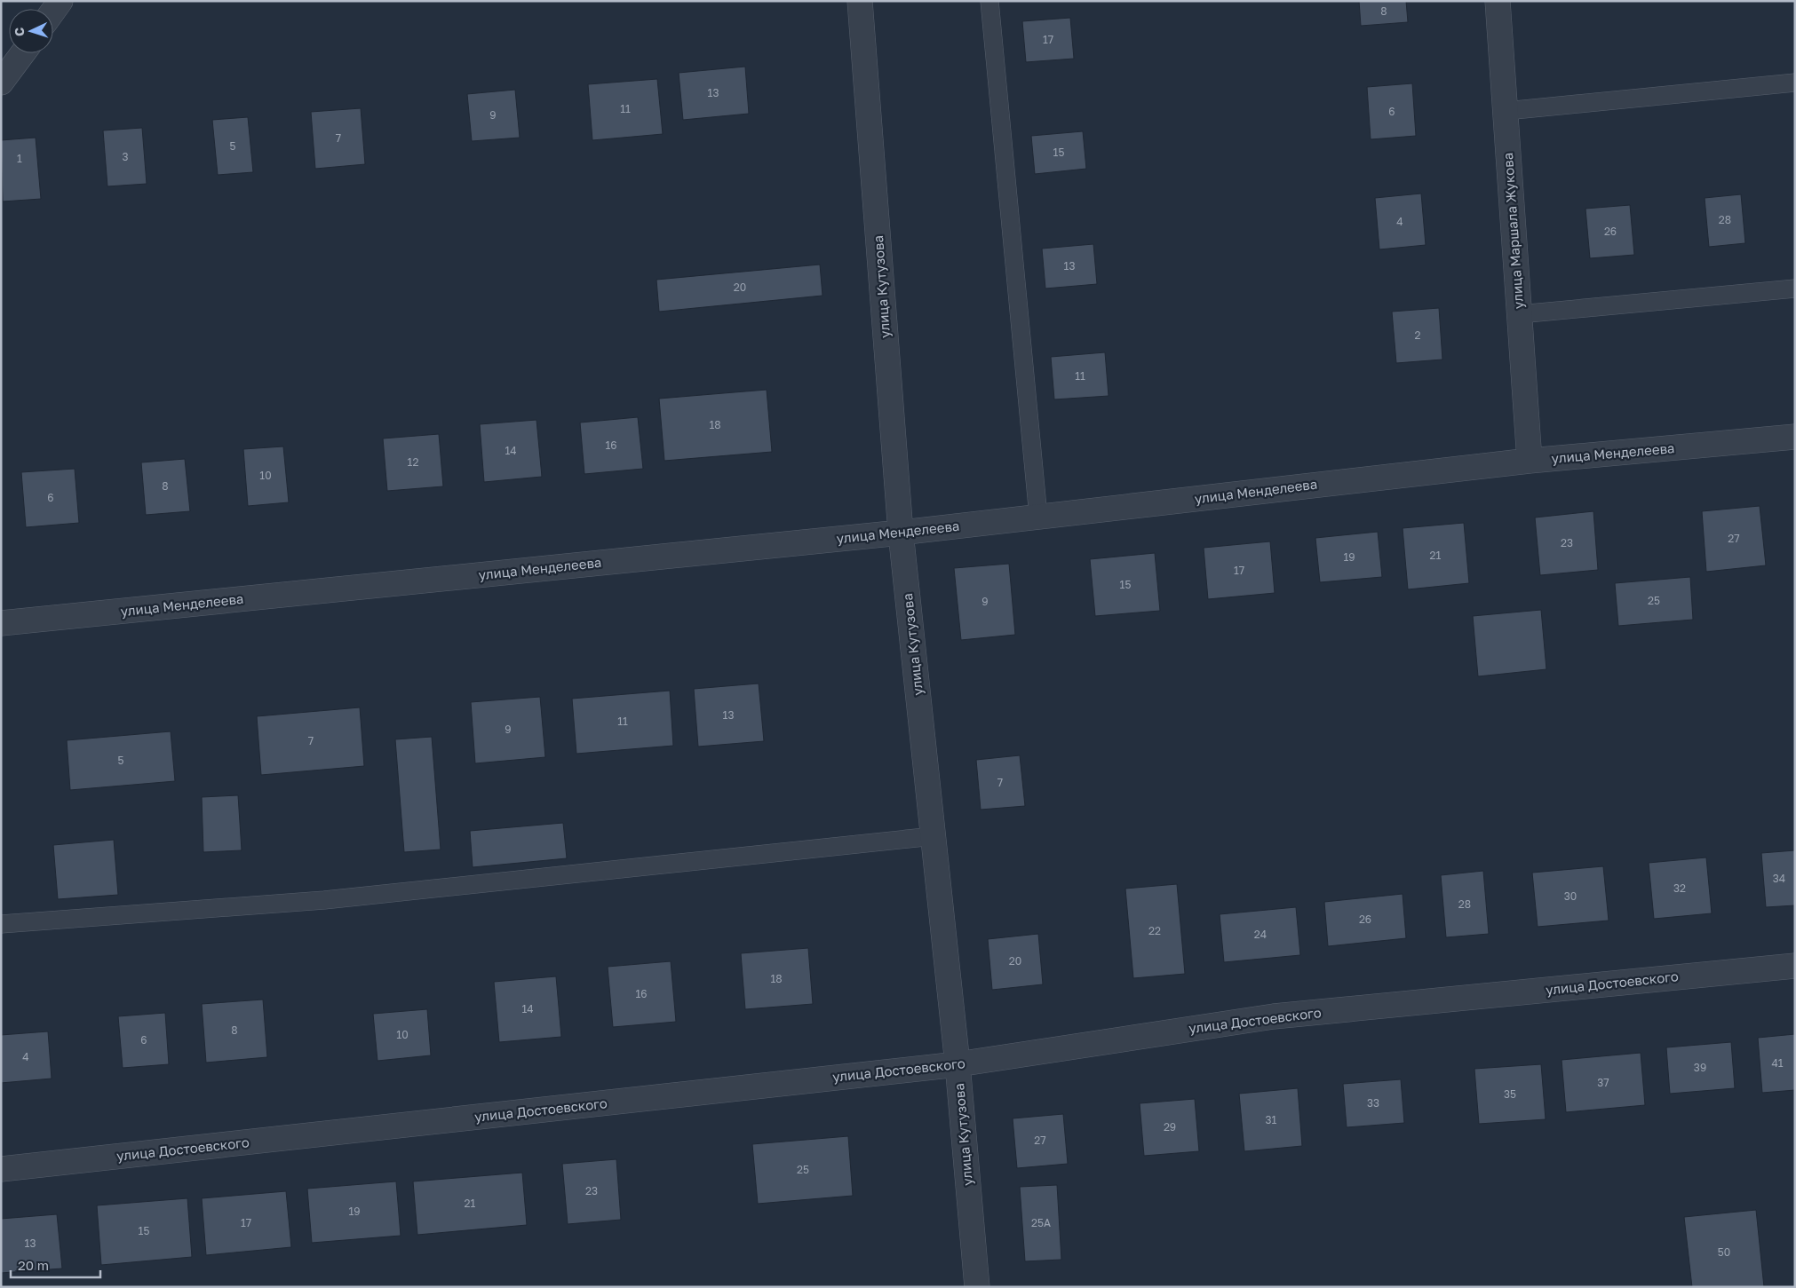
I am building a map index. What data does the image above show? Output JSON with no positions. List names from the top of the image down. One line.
{"streets":{"street":["улица Маршала Жукова","улица Кутузова","улица Менделеева","улица Достоевского"]},"crossings":[["улица Маршала Жукова","улица Менделеева"],["улица Кутузова","улица Менделеева"],["улица Кутузова","улица Достоевского"]],"house_numbers":["8","17","13","11","6","9","7","5","15","3","1","28","4","26","13","20","2","11","18","16","14","12","10","8","6","27","23","21","19","17","15","25","9","13","11","9","7","5","7","34","32","30","28","26","22","24","20","18","16","14","8","10","6","4","41","39","37","35","33","31","29","27","25","23","21","19","17","25А","15","13","50"],"scale_bar":"20 m","north":"left"}
